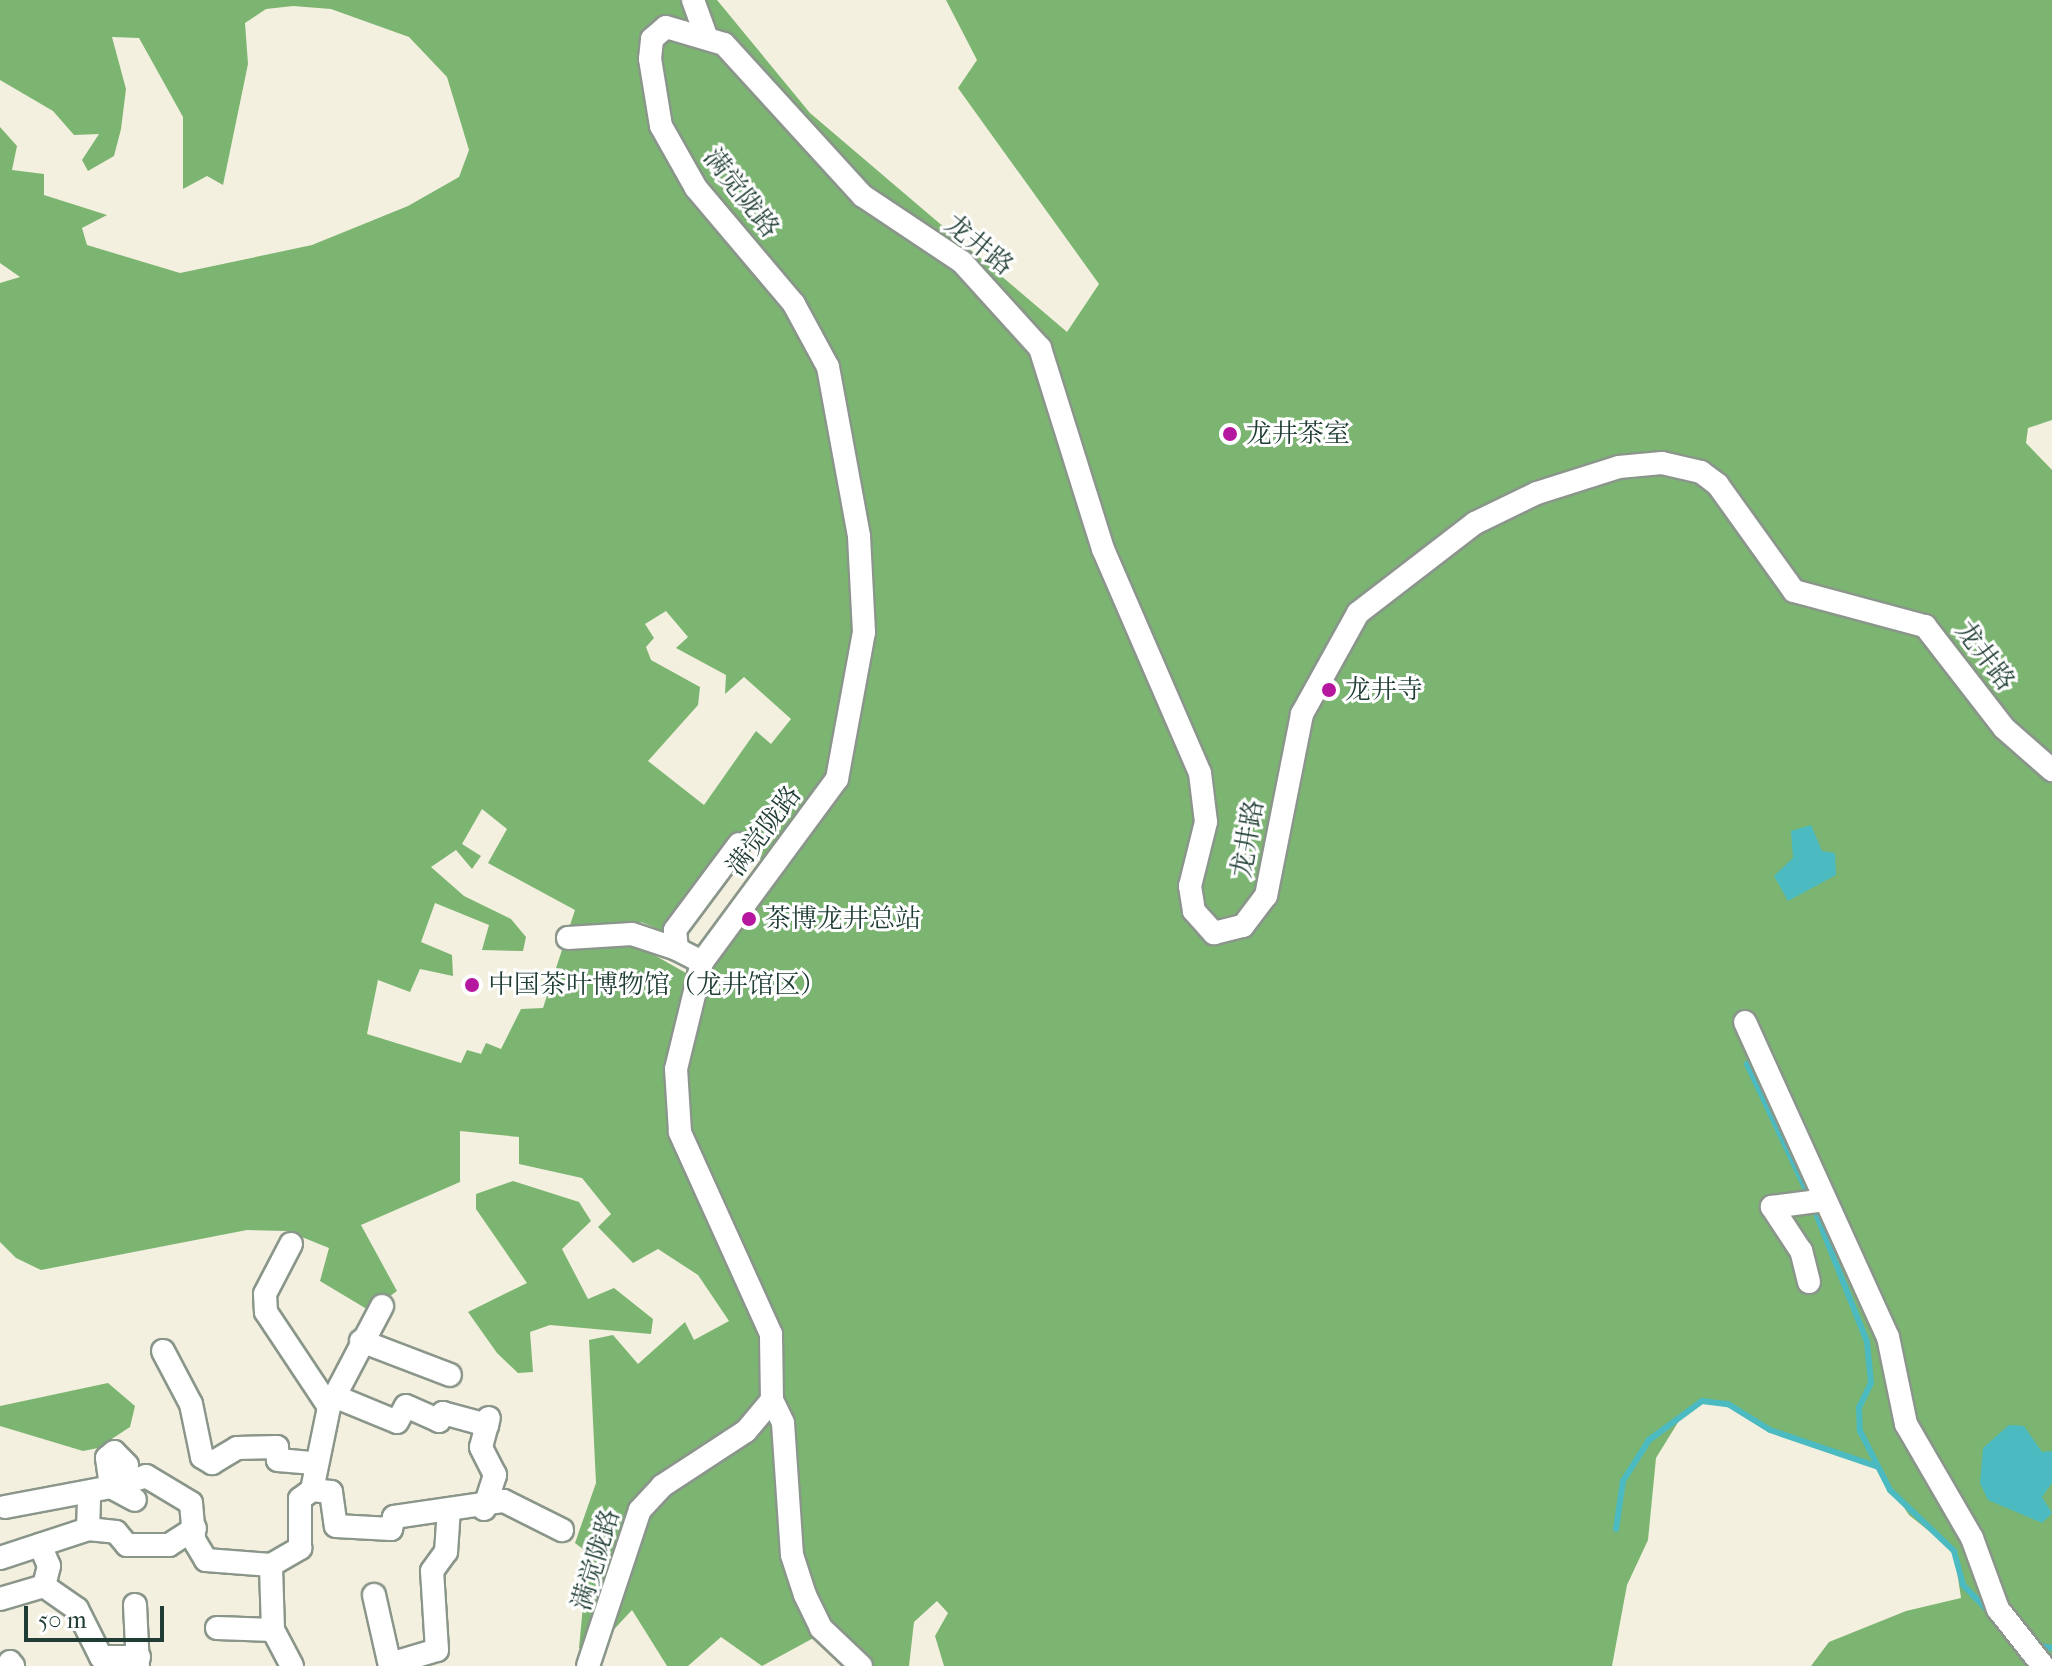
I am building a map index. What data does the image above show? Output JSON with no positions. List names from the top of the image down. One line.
{"streets":{"street":["满觉陇路","龙井路"]},"crossings":[["满觉陇路","龙井路"]],"places":["龙井茶室","龙井寺","茶博龙井总站","中国茶叶博物馆（龙井馆区）"],"scale_bar":"50 m"}
